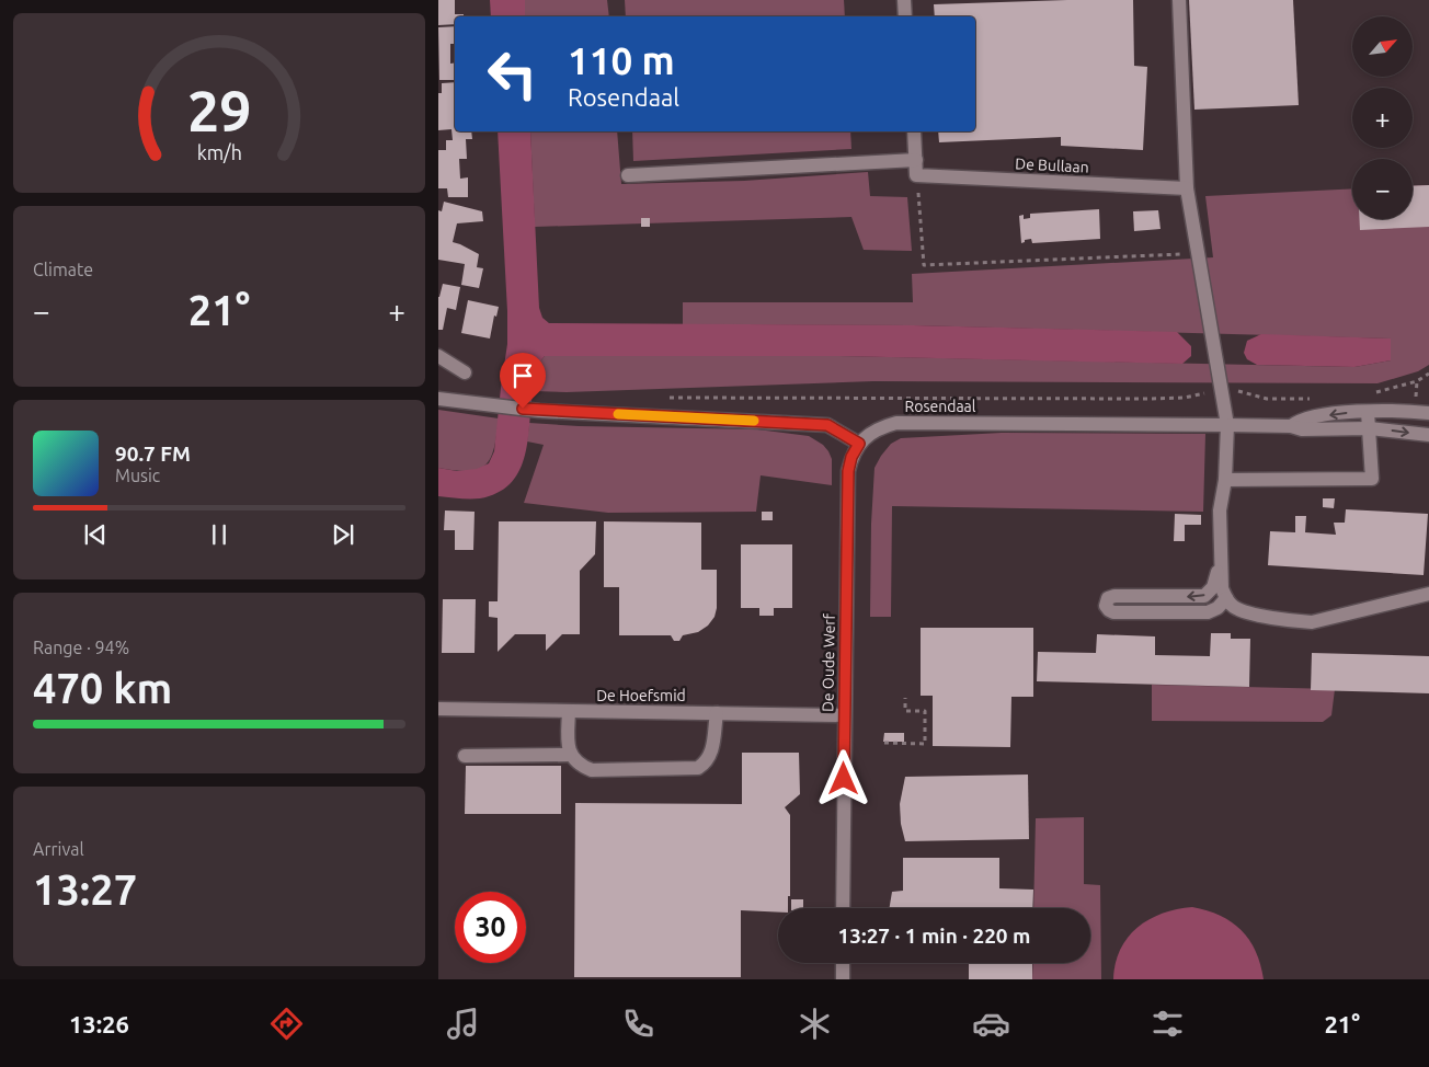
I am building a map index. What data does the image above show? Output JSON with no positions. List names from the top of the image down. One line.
{"streets":{"street":["De Bullaan","Rosendaal","De Oude Werf","De Hoefsmid"]},"crossings":[["Rosendaal","De Oude Werf"],["De Oude Werf","De Hoefsmid"]],"north":"top right","page":{"map_buttons":["+","−"],"turn":["110 m","Rosendaal"],"tile":["Climate",["Range · 94%","470 km"],["Arrival","13:27"]],"heat":["−","21°","+"],"song":["90.7 FM","Music"],"limit":"30","trip":"13:27 · 1 min · 220 m","tabs":["13:26","21°"],"gauge":["29","km/h"]}}
